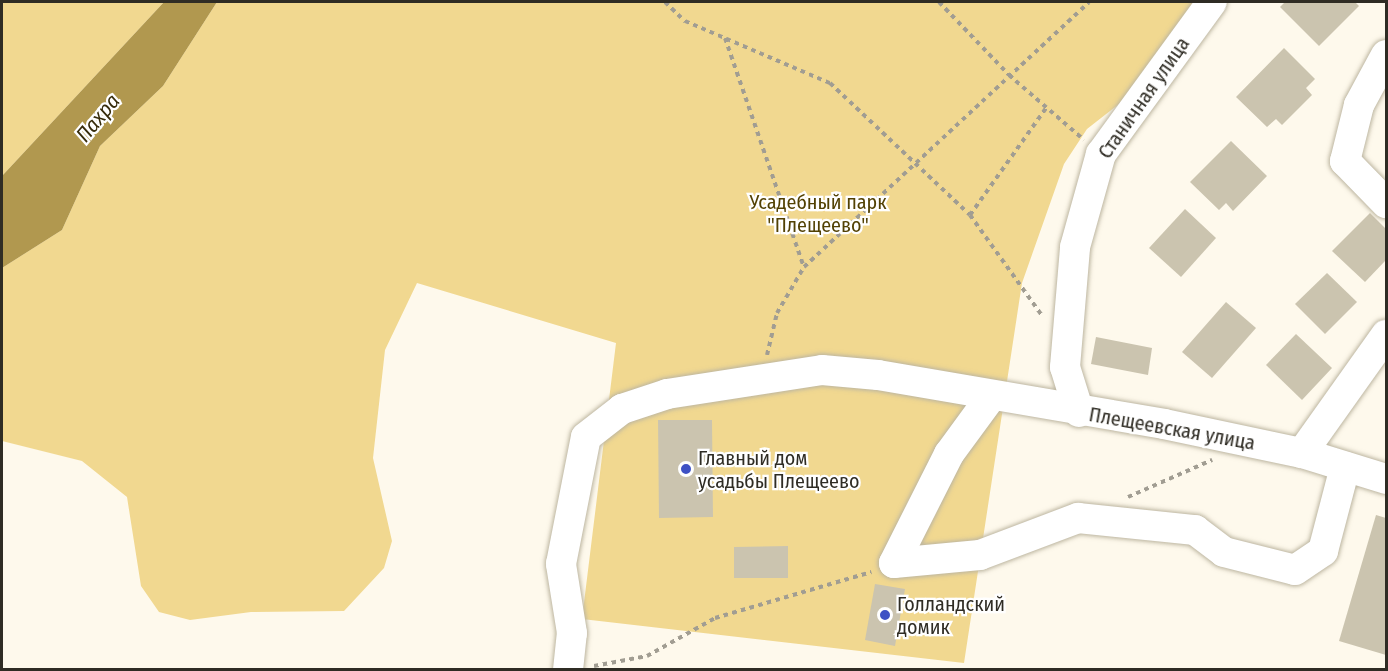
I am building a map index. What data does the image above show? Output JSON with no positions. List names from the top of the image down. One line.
{"streets":{"street":["Станичная улица","Плещеевская улица"]},"crossings":[["Станичная улица","Плещеевская улица"]],"water":["Пахра"],"parks":["Усадебный парк \"Плещеево\""],"places":["Главный дом усадьбы Плещеево","Голландский домик"]}
